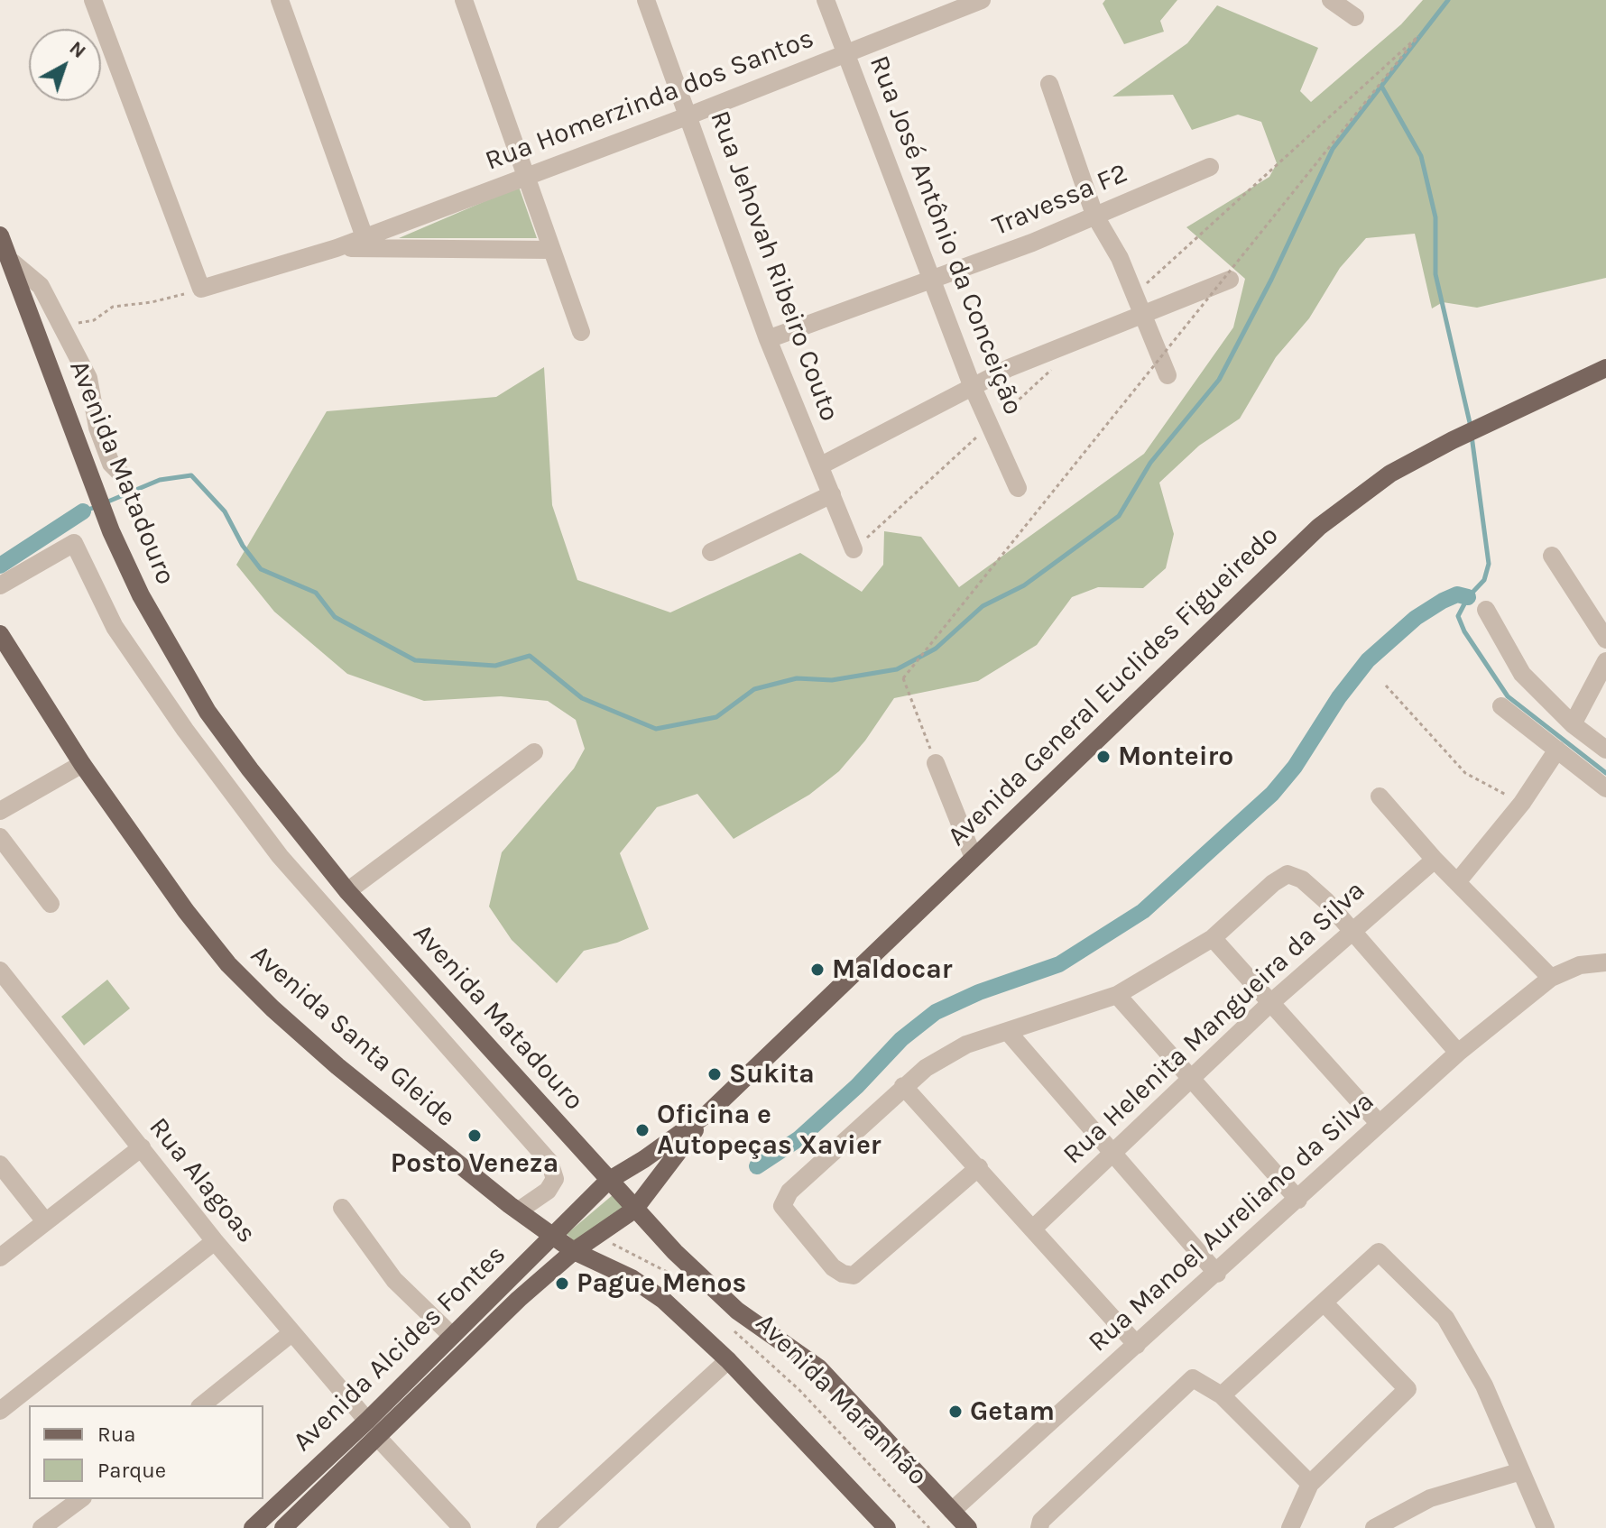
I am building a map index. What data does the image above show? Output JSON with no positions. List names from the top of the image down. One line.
{"streets":{"main road":["Avenida Matadouro","Avenida General Euclides Figueiredo","Avenida Santa Gleide","Avenida Alcides Fontes","Avenida Maranhão"],"street":["Rua Homerzinda dos Santos","Travessa F2","Rua José Antônio da Conceição","Rua Jehovah Ribeiro Couto","Rua Helenita Mangueira da Silva","Rua Alagoas","Rua Manoel Aureliano da Silva"]},"crossings":[["Rua Homerzinda dos Santos","Rua José Antônio da Conceição"],["Rua Homerzinda dos Santos","Rua Jehovah Ribeiro Couto"],["Travessa F2","Rua José Antônio da Conceição"],["Travessa F2","Rua Jehovah Ribeiro Couto"],["Avenida Matadouro","Avenida General Euclides Figueiredo"],["Avenida Matadouro","Avenida Alcides Fontes"],["Avenida Matadouro","Avenida Maranhão"],["Avenida General Euclides Figueiredo","Avenida Alcides Fontes"],["Avenida General Euclides Figueiredo","Avenida Maranhão"],["Avenida Santa Gleide","Avenida Alcides Fontes"],["Rua Alagoas","Avenida Alcides Fontes"],["Rua Manoel Aureliano da Silva","Avenida Maranhão"]],"places":["Monteiro","Maldocar","Sukita","Oficina e Autopeças Xavier","Posto Veneza","Pague Menos","Getam"],"legend":["Rua","Parque"],"north":"top right"}
